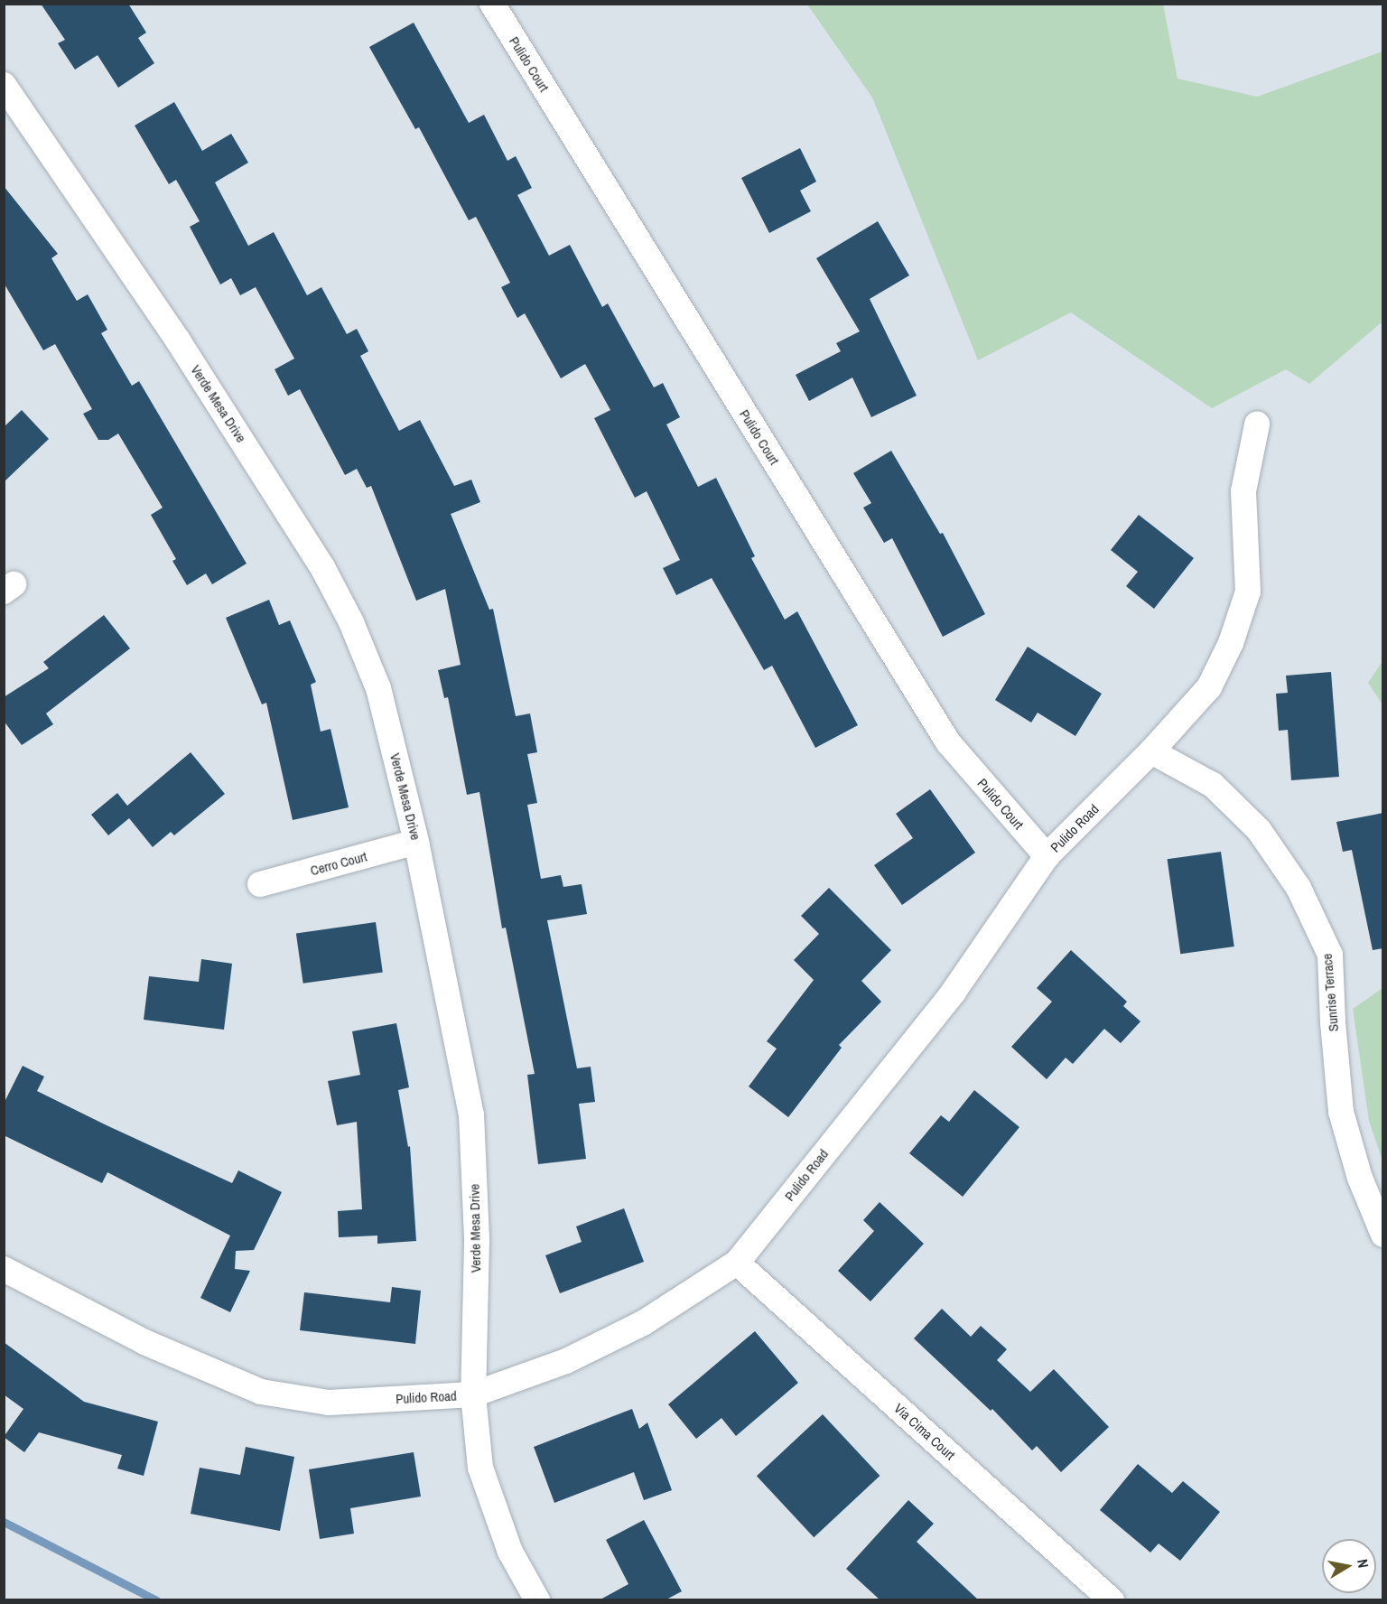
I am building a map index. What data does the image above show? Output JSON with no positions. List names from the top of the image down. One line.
{"streets":{"street":["Pulido Court","Verde Mesa Drive","Pulido Road","Cerro Court","Sunrise Terrace","Via Cima Court"]},"crossings":[["Pulido Court","Pulido Road"],["Verde Mesa Drive","Pulido Road"],["Verde Mesa Drive","Cerro Court"],["Pulido Road","Sunrise Terrace"],["Pulido Road","Via Cima Court"]],"north":"right"}
